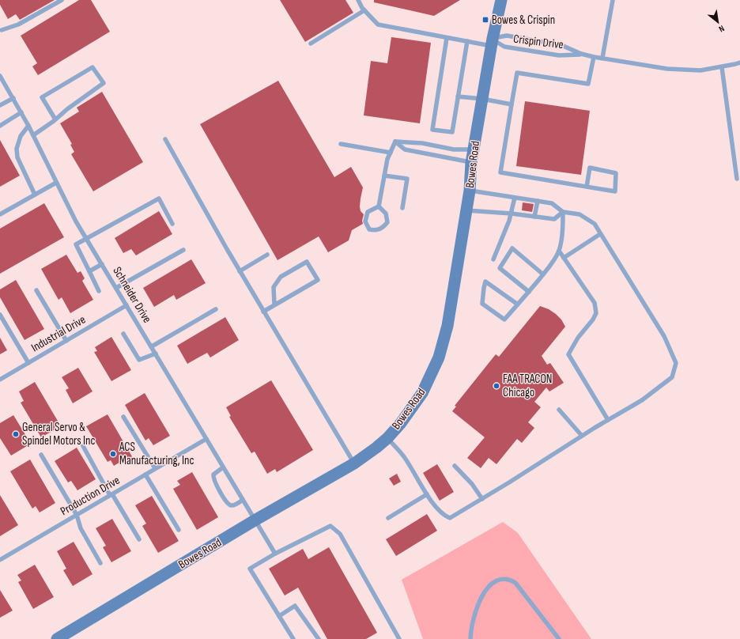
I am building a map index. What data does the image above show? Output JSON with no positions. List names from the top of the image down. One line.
{"streets":{"main road":["Bowes Road"],"lane":["Crispin Drive","Schneider Drive","Industrial Drive","Production Drive"]},"crossings":[["Crispin Drive","Bowes Road"],["Bowes Road","Schneider Drive"],["Schneider Drive","Industrial Drive"],["Schneider Drive","Production Drive"]],"places":{"transit":["Bowes & Crispin"],"other":["FAA TRACON Chicago","General Servo & Spindel Motors Inc","ACS Manufacturing, Inc"]},"north":"bottom right"}
